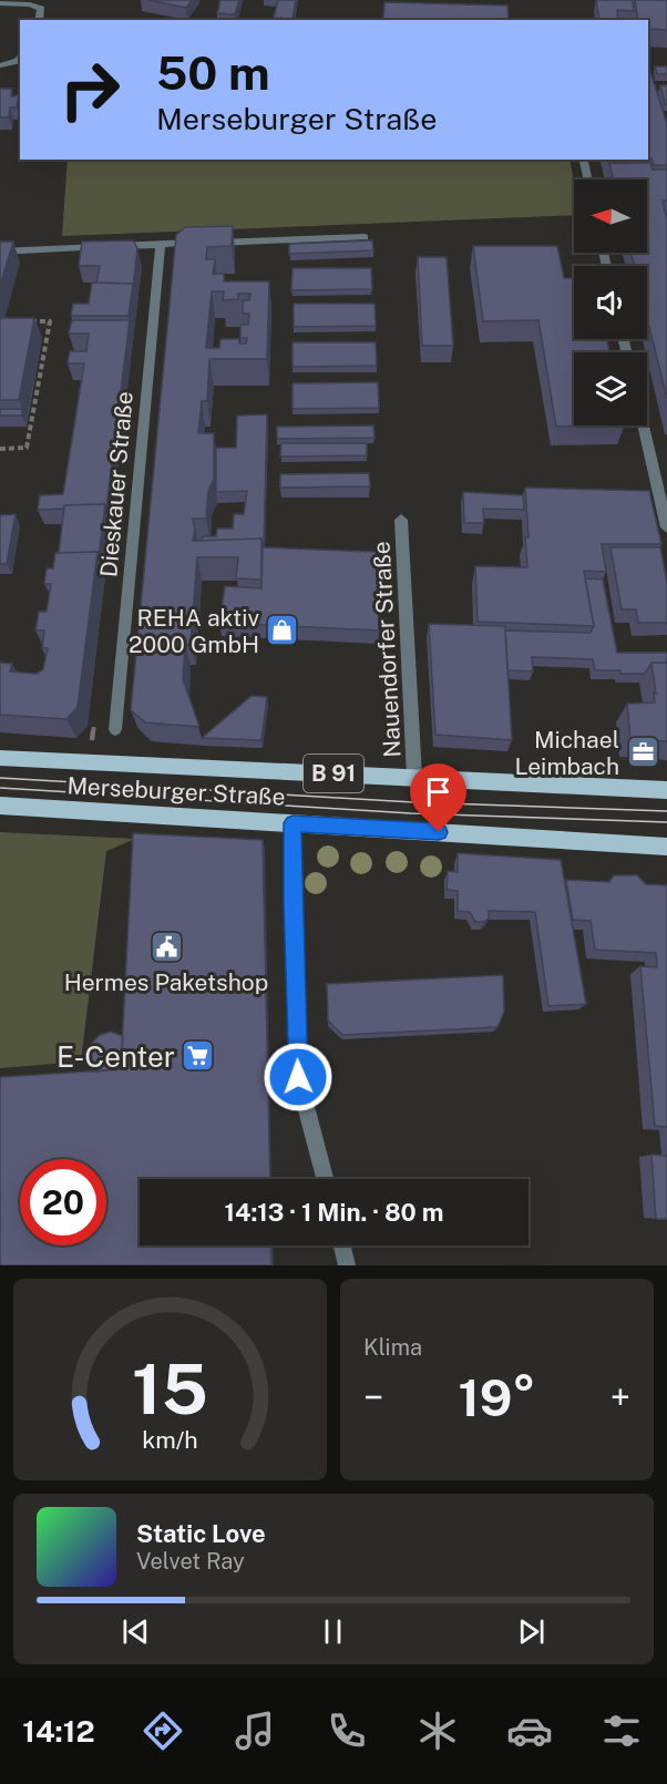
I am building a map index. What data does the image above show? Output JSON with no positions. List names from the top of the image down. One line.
{"streets":{"main road":["B 91","Merseburger Straße"],"street":["Dieskauer Straße","Nauendorfer Straße"]},"crossings":[["Nauendorfer Straße","Merseburger Straße"]],"places":{"shop":["REHA aktiv 2000 GmbH"],"office":["Michael Leimbach"],"public building":["Hermes Paketshop"],"supermarket":["E-Center"]},"north":"left","page":{"turn":["50 m","Merseburger Straße"],"limit":"20","trip":"14:13 · 1 Min. · 80 m","tile":"Klima","heat":["−","19°","+"],"song":["Static Love","Velvet Ray"],"tabs":"14:12","gauge":["15","km/h"]}}
